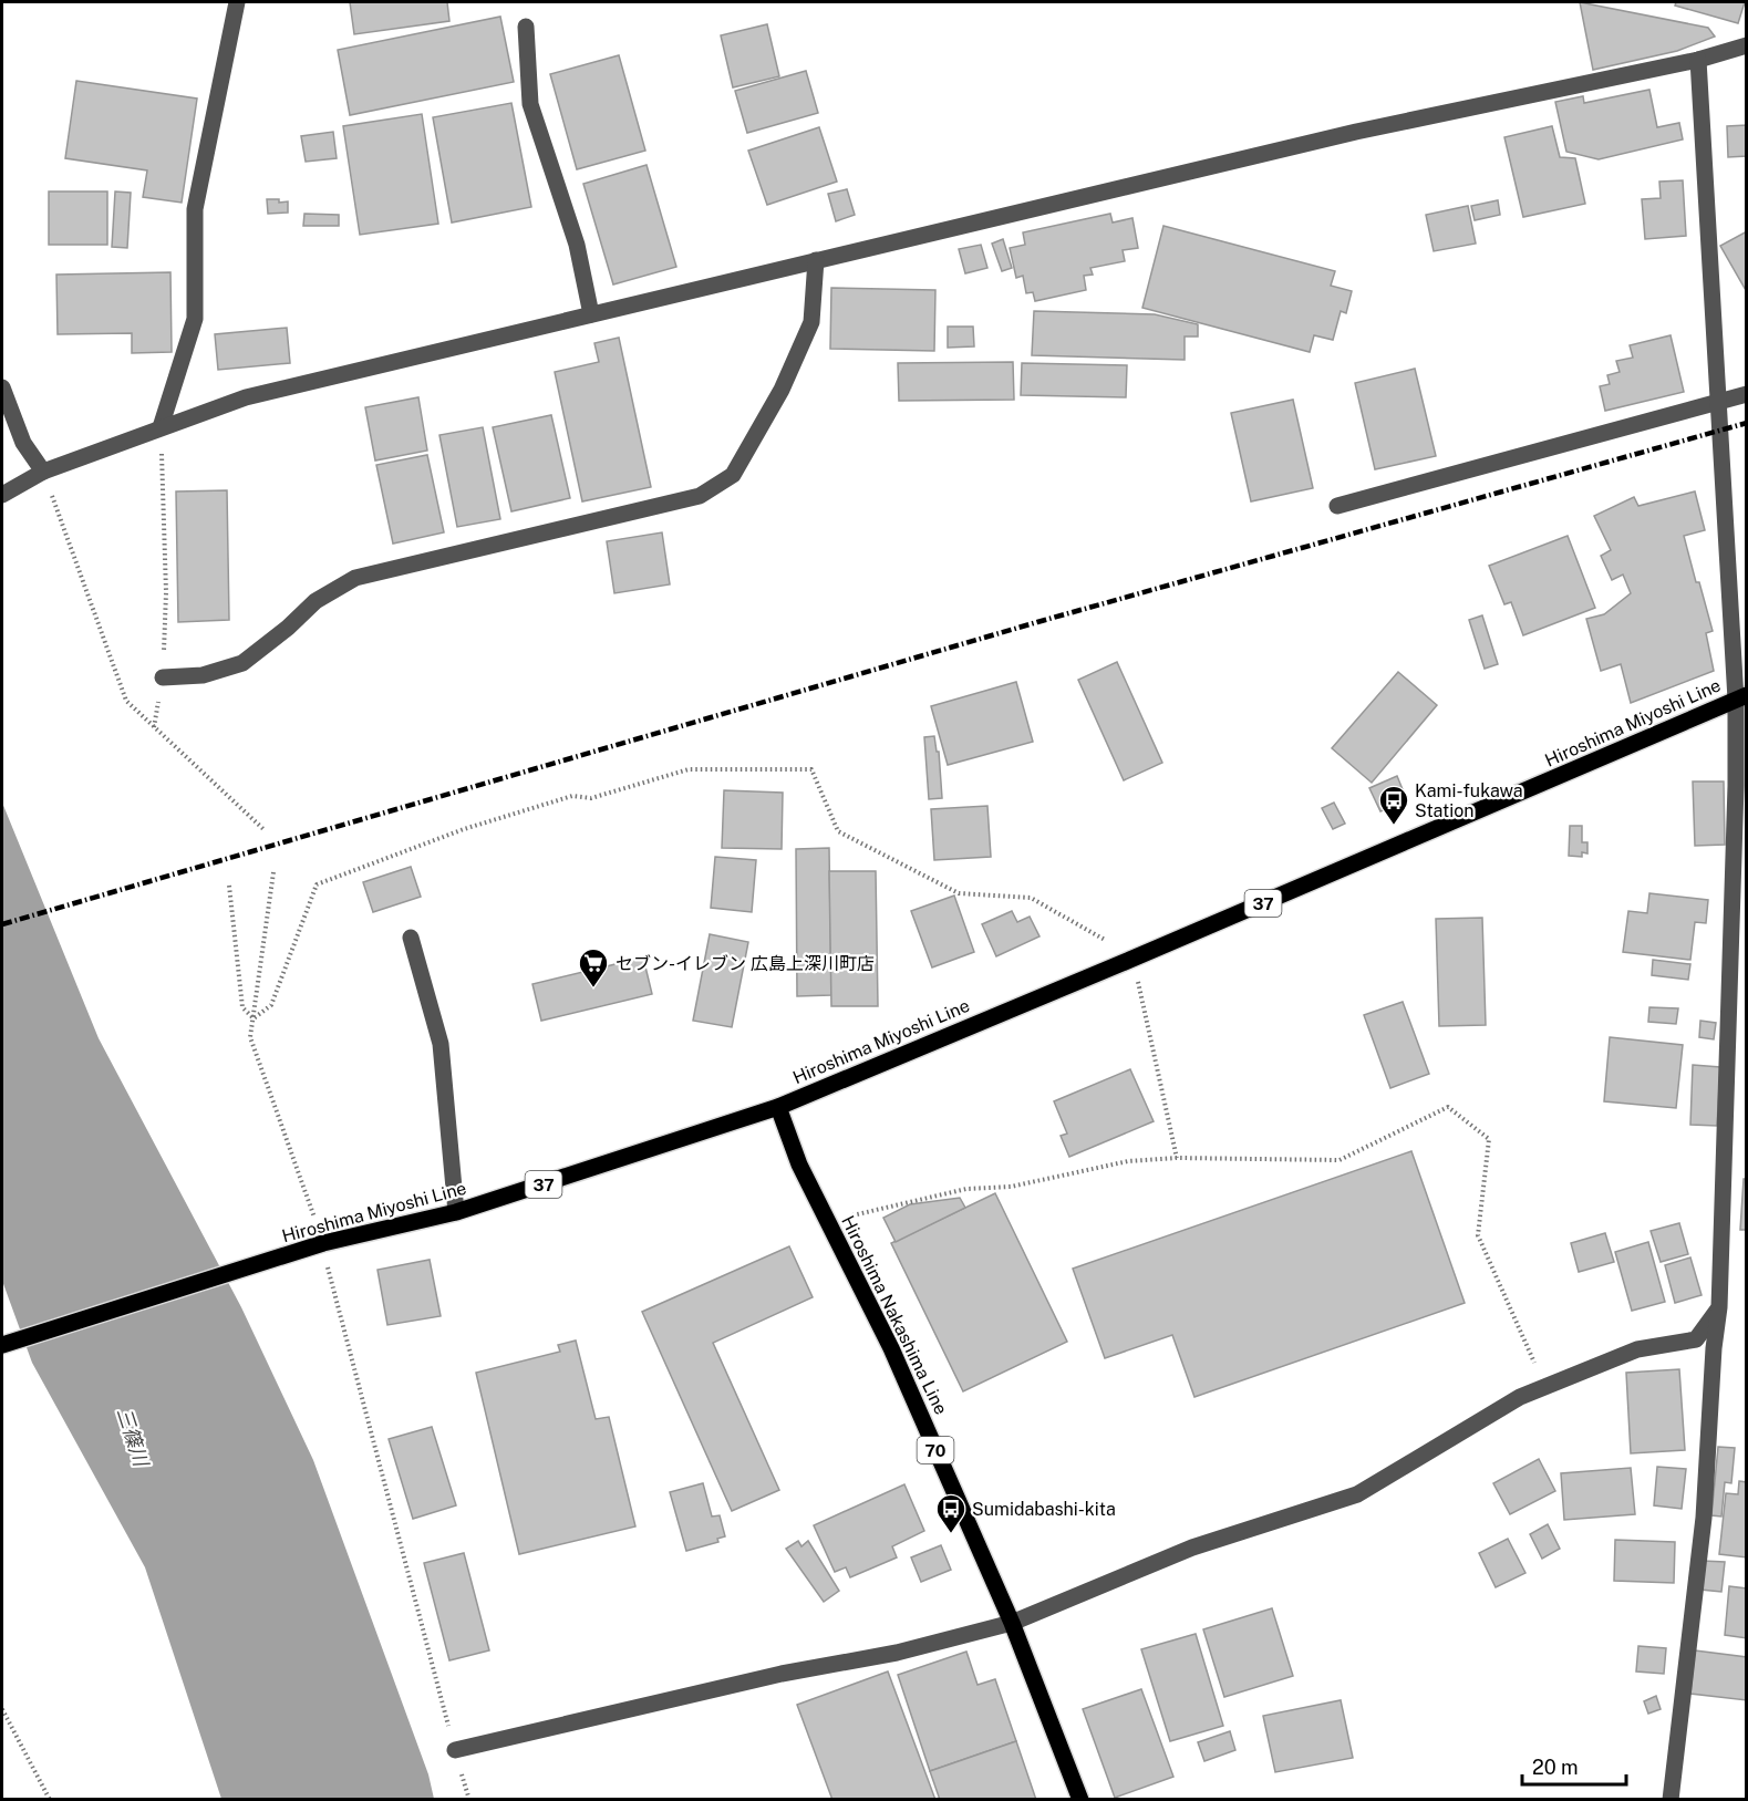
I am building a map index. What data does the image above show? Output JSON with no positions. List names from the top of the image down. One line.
{"streets":{"main road":["Hiroshima Miyoshi Line","37","Hiroshima Nakashima Line","70"]},"crossings":[["Hiroshima Miyoshi Line","Hiroshima Nakashima Line"]],"water":["三篠川"],"places":{"bus stop":["Kami-fukawa Station","Sumidabashi-kita"],"supermarket":["セブン-イレブン 広島上深川町店"]},"scale_bar":"20 m"}
